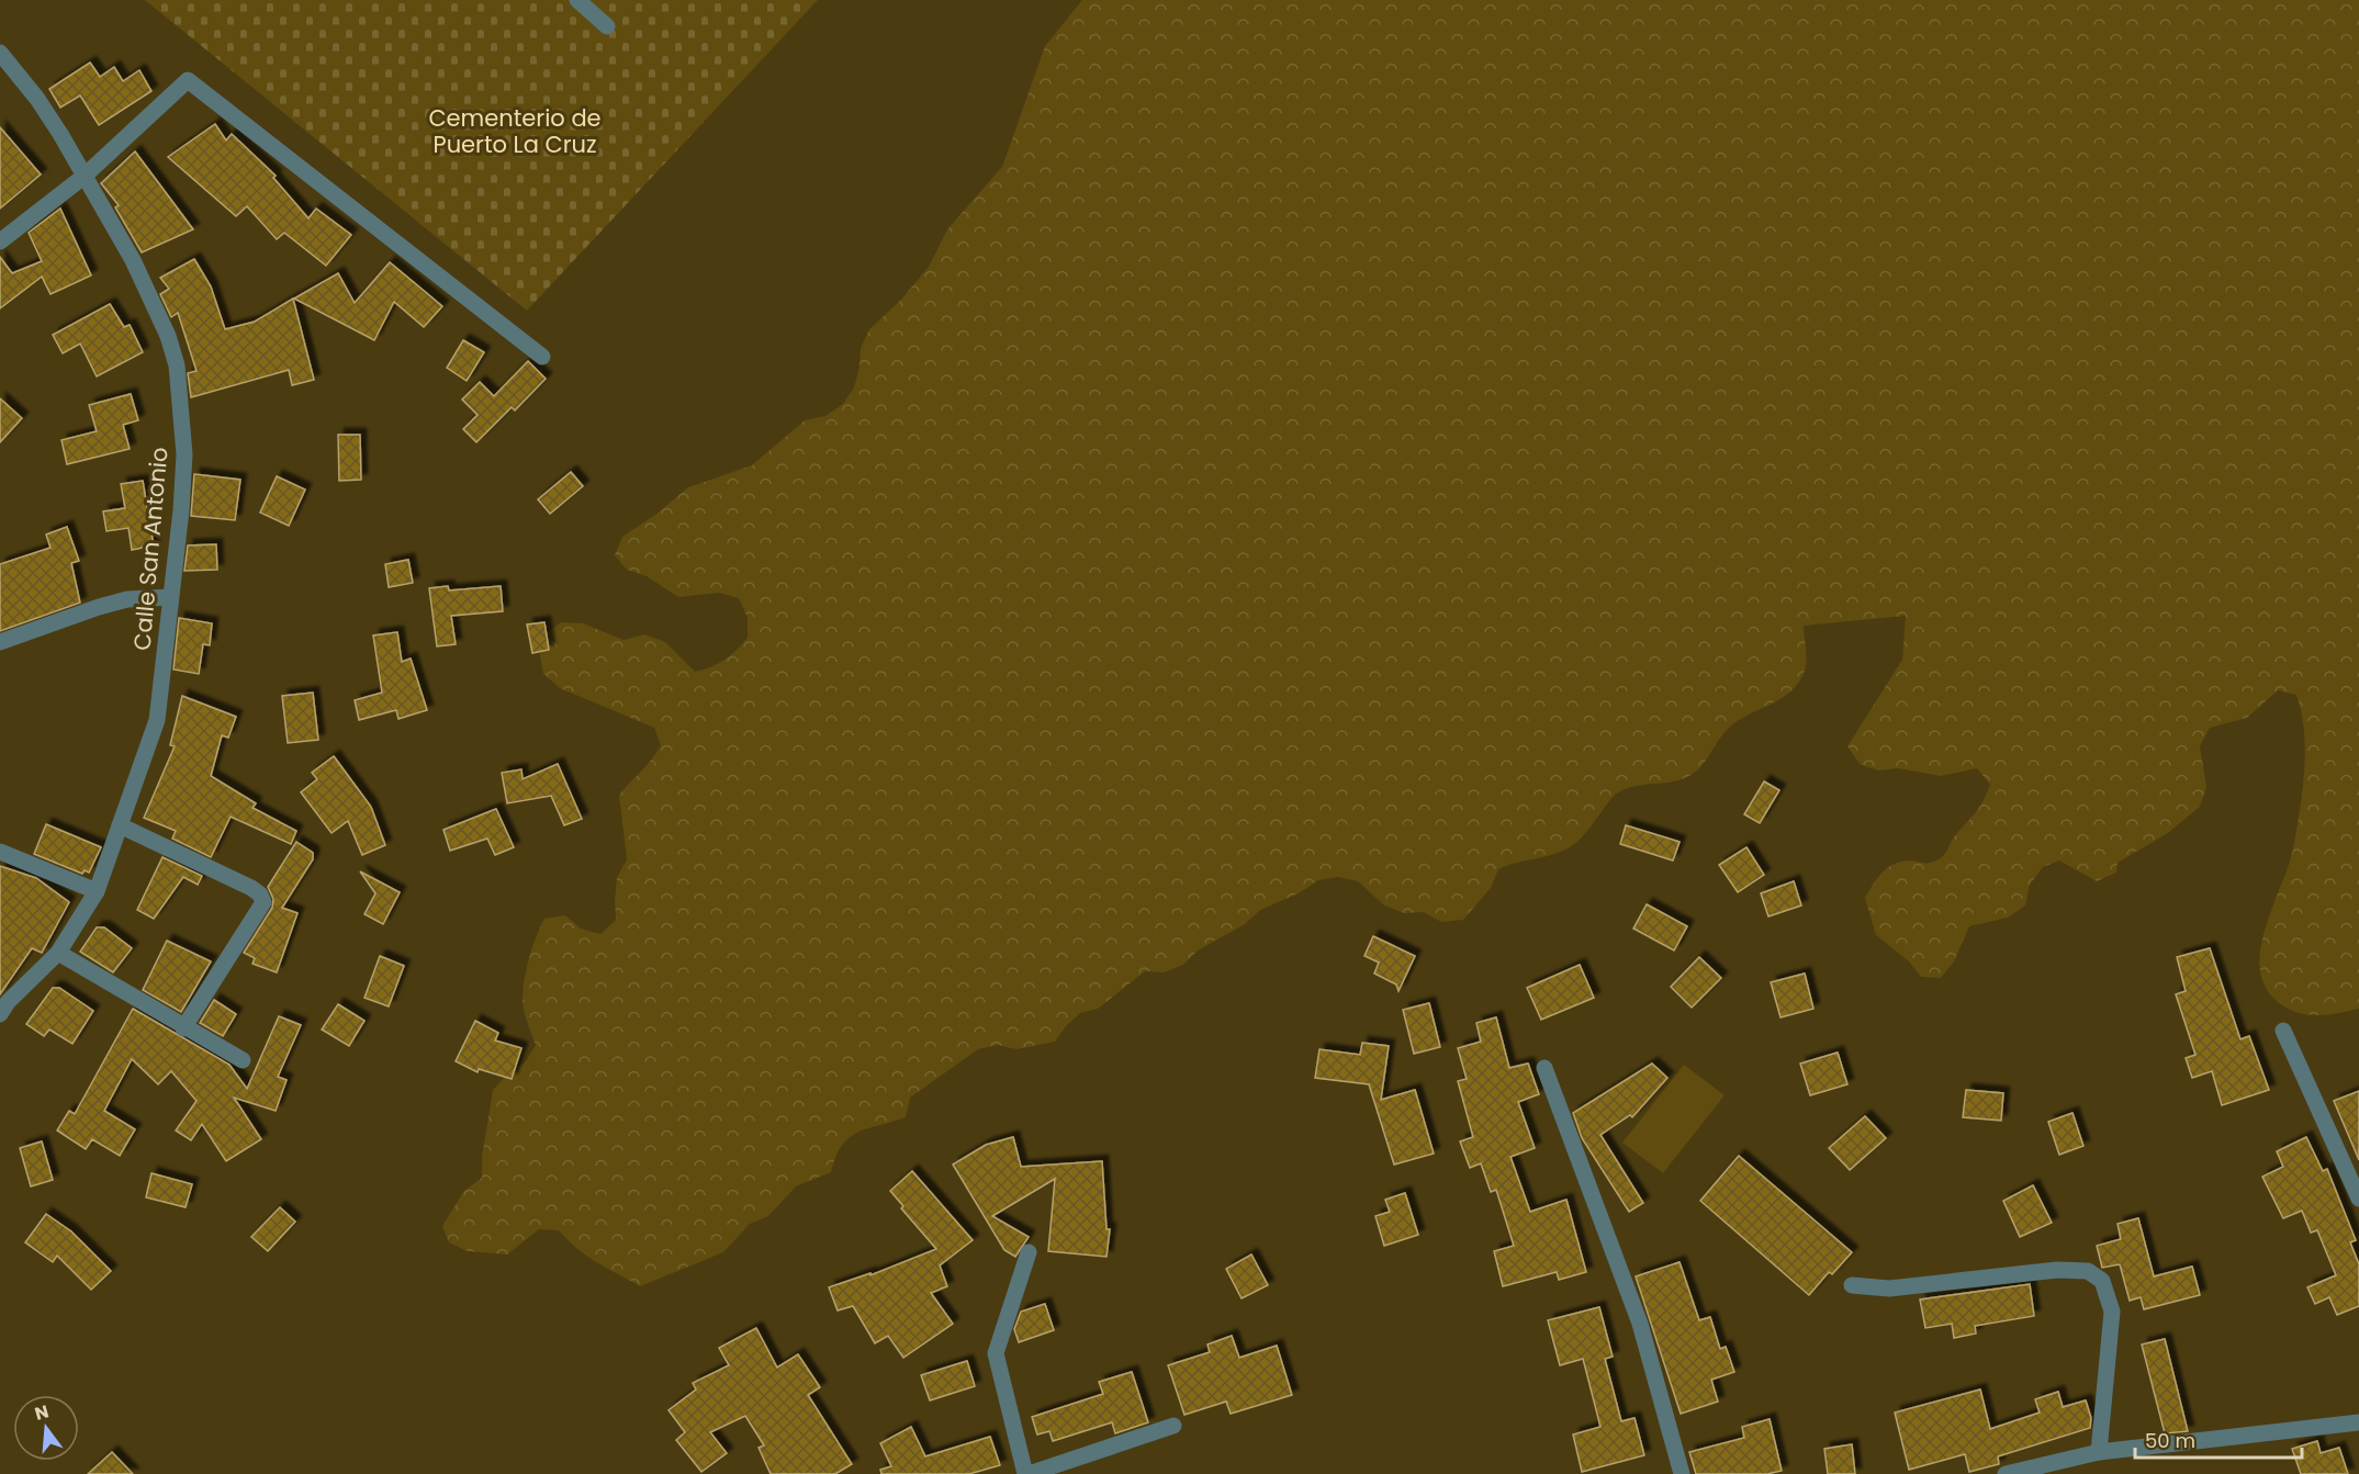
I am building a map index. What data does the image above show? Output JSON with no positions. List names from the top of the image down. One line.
{"streets":{"street":["Calle San Antonio"]},"parks":["Cementerio de Puerto La Cruz"],"scale_bar":"50 m","north":"top"}
